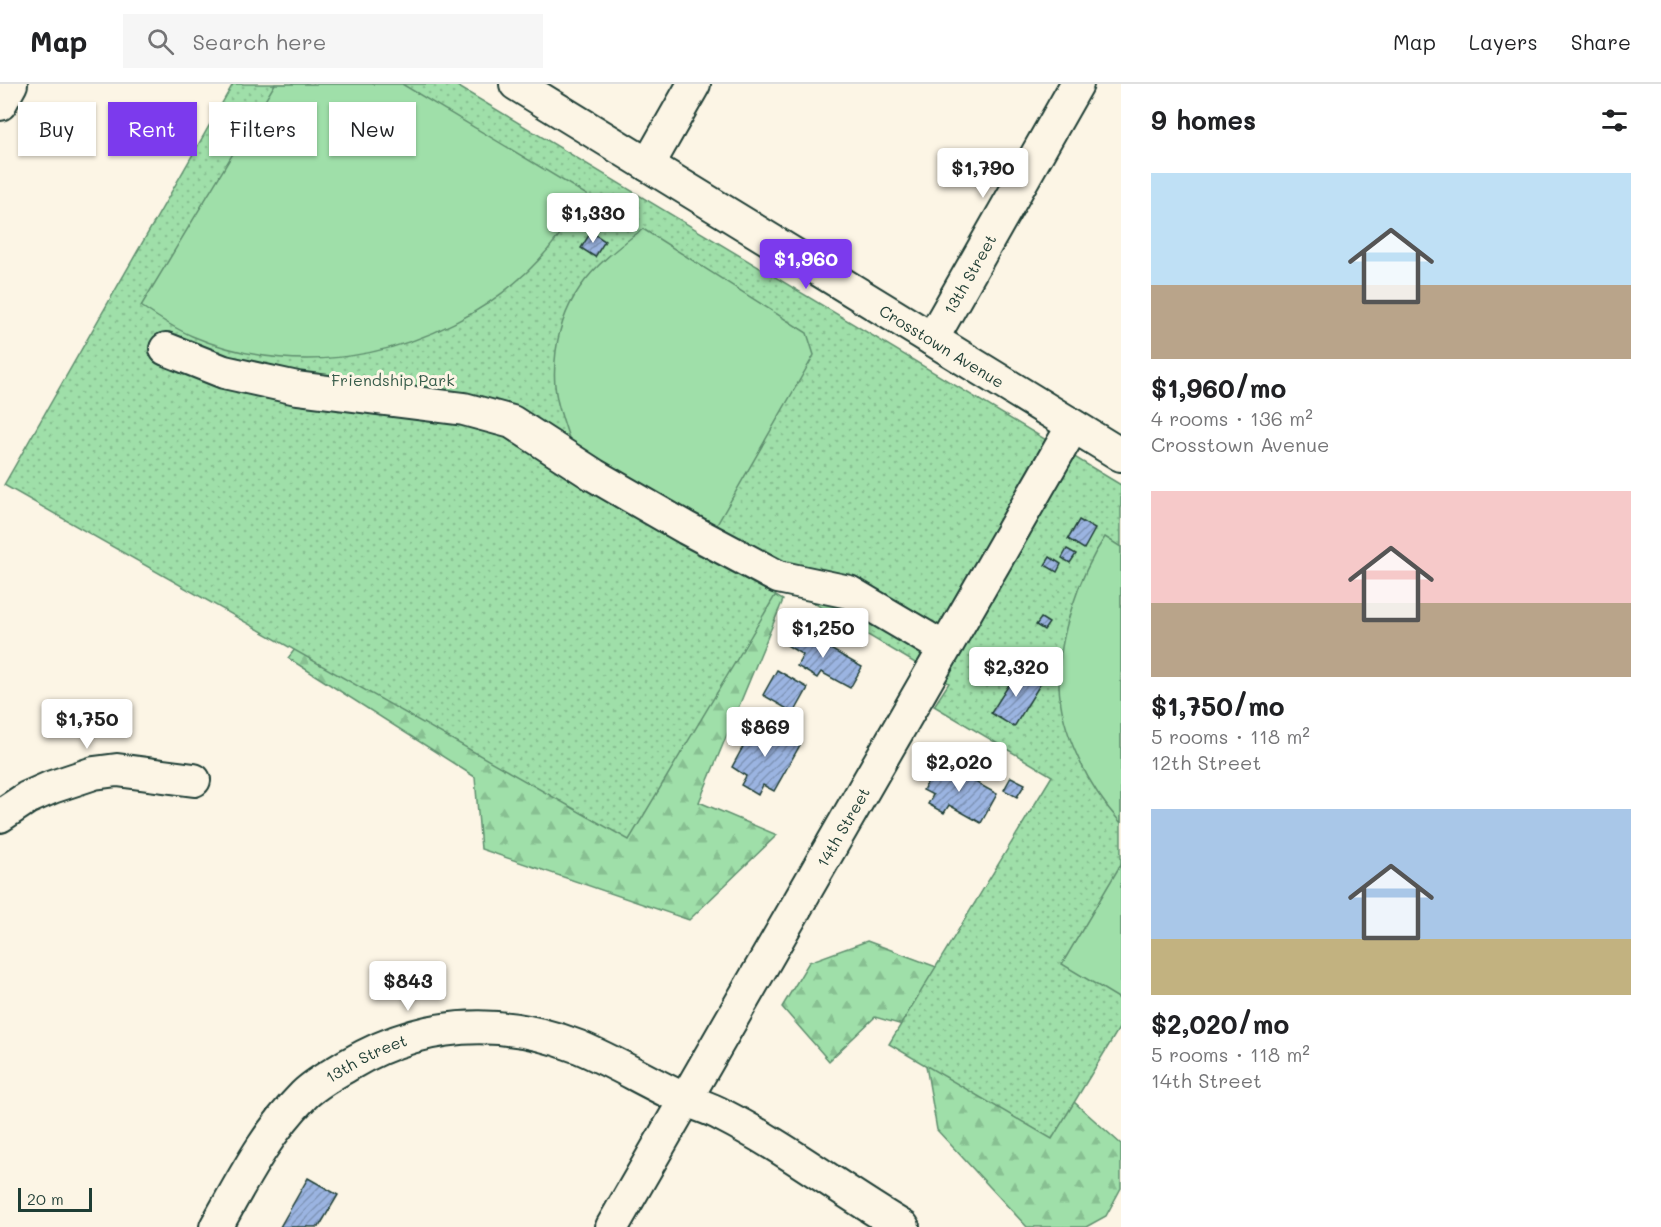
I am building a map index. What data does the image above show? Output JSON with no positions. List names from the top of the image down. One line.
{"streets":{"street":["13th Street","Crosstown Avenue","14th Street"]},"crossings":[["13th Street","Crosstown Avenue"],["13th Street","14th Street"],["Crosstown Avenue","14th Street"]],"parks":["Friendship Park"],"scale_bar":"20 m","page":{"header":"Map","search":"Search here","nav":["Map","Layers","Share"],"heading":"9 homes","chip":["Buy","Rent","Filters","New"],"price":["$1,790","$1,330","$1,960","$1,250","$2,320","$1,750","$869","$2,020","$843"],"list":[{"name":"$1,960/mo","note":"4 rooms · 136 m² · Crosstown Avenue"},{"name":"$1,750/mo","note":"5 rooms · 118 m² · 12th Street"},{"name":"$2,020/mo","note":"5 rooms · 118 m² · 14th Street"}],"scale":"20 m"}}
